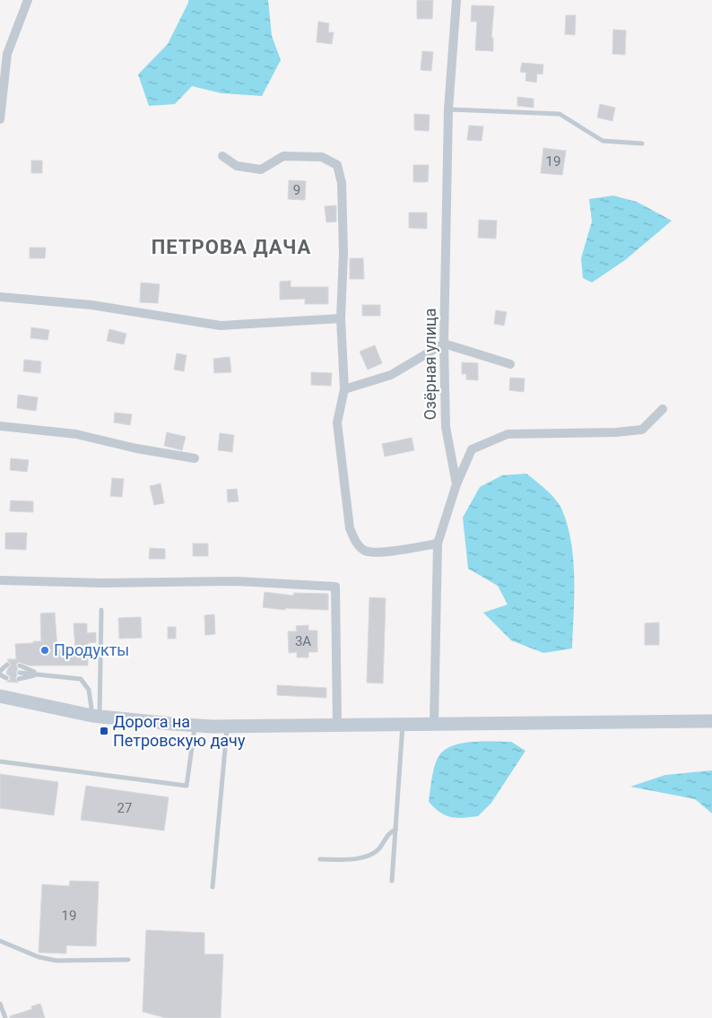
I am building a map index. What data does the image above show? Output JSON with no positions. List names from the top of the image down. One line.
{"streets":{"street":["Озёрная улица"]},"districts":["ПЕТРОВА ДАЧА"],"places":{"other":["Продукты"],"transit":["Дорога на Петровскую дачу"]},"house_numbers":["19","9","3А","27","19"]}
